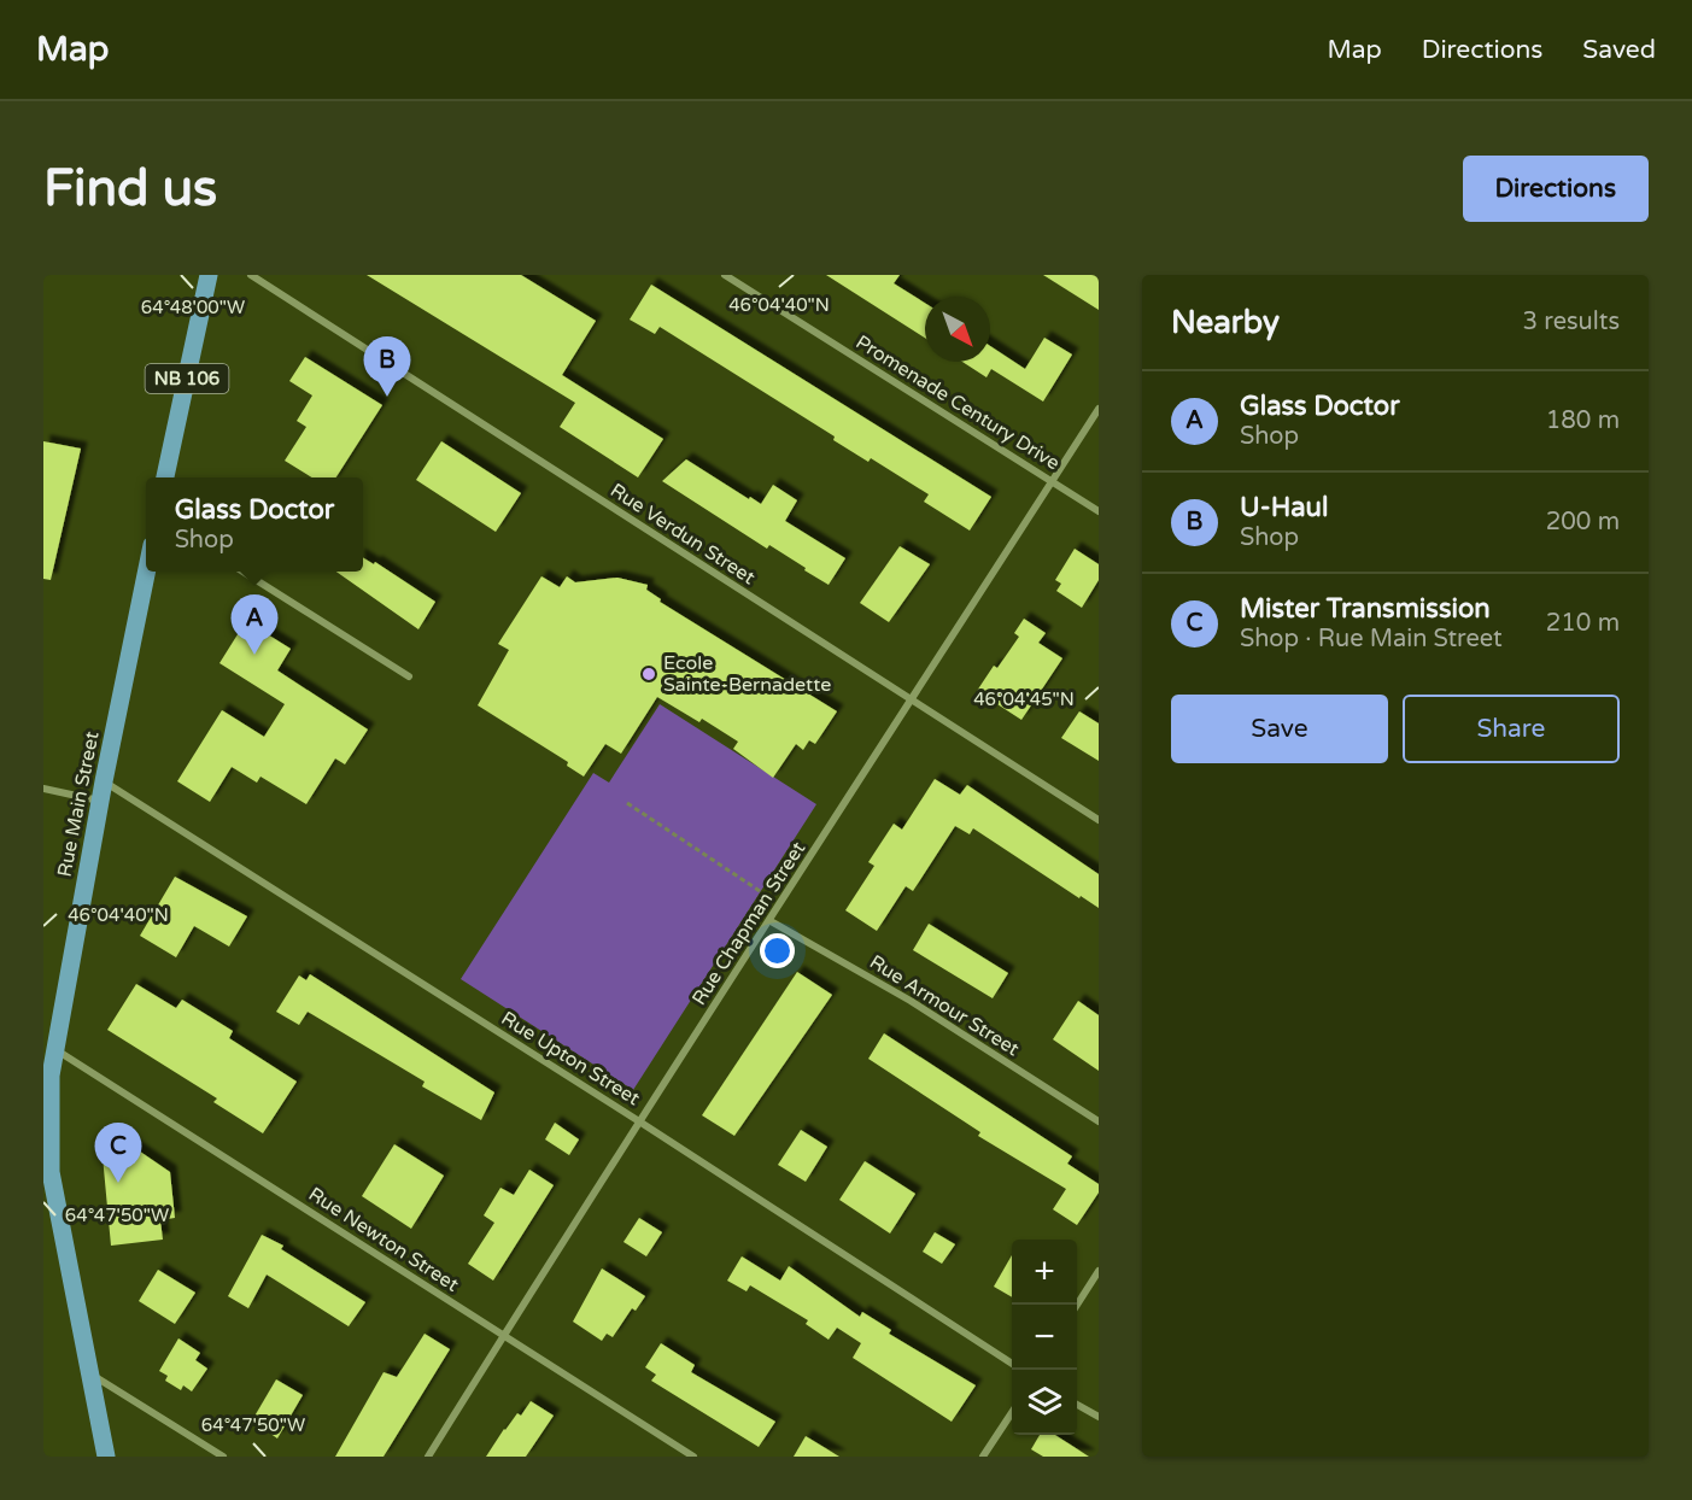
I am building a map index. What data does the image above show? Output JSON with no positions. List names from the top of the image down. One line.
{"streets":{"main road":["NB 106","Rue Main Street"],"street":["Promenade Century Drive","Rue Verdun Street","Rue Chapman Street","Rue Armour Street","Rue Upton Street","Rue Newton Street"]},"crossings":[["Promenade Century Drive","Rue Chapman Street"],["Rue Verdun Street","Rue Chapman Street"],["Rue Main Street","Rue Upton Street"],["Rue Main Street","Rue Newton Street"],["Rue Chapman Street","Rue Armour Street"],["Rue Chapman Street","Rue Upton Street"],["Rue Chapman Street","Rue Newton Street"]],"places":["Ecole Sainte-Bernadette"],"north":"bottom right","page":{"header":"Map","nav":["Map","Directions","Saved"],"buttons":["Directions",["Save","Share"]],"title":"Find us","heading":["Nearby","3 results"],"pins":["B","A","C"],"list":[{"mark":"A","name":"Glass Doctor","note":"Shop","value":"180 m"},{"mark":"B","name":"U-Haul","note":"Shop","value":"200 m"},{"mark":"C","name":"Mister Transmission","note":"Shop · Rue Main Street","value":"210 m"}],"popup":["Glass Doctor","Shop"],"map_buttons":["+","−"]},"coordinates":["46°04'40\"N","64°48'00\"W","46°04'45\"N","64°47'50\"W"]}
